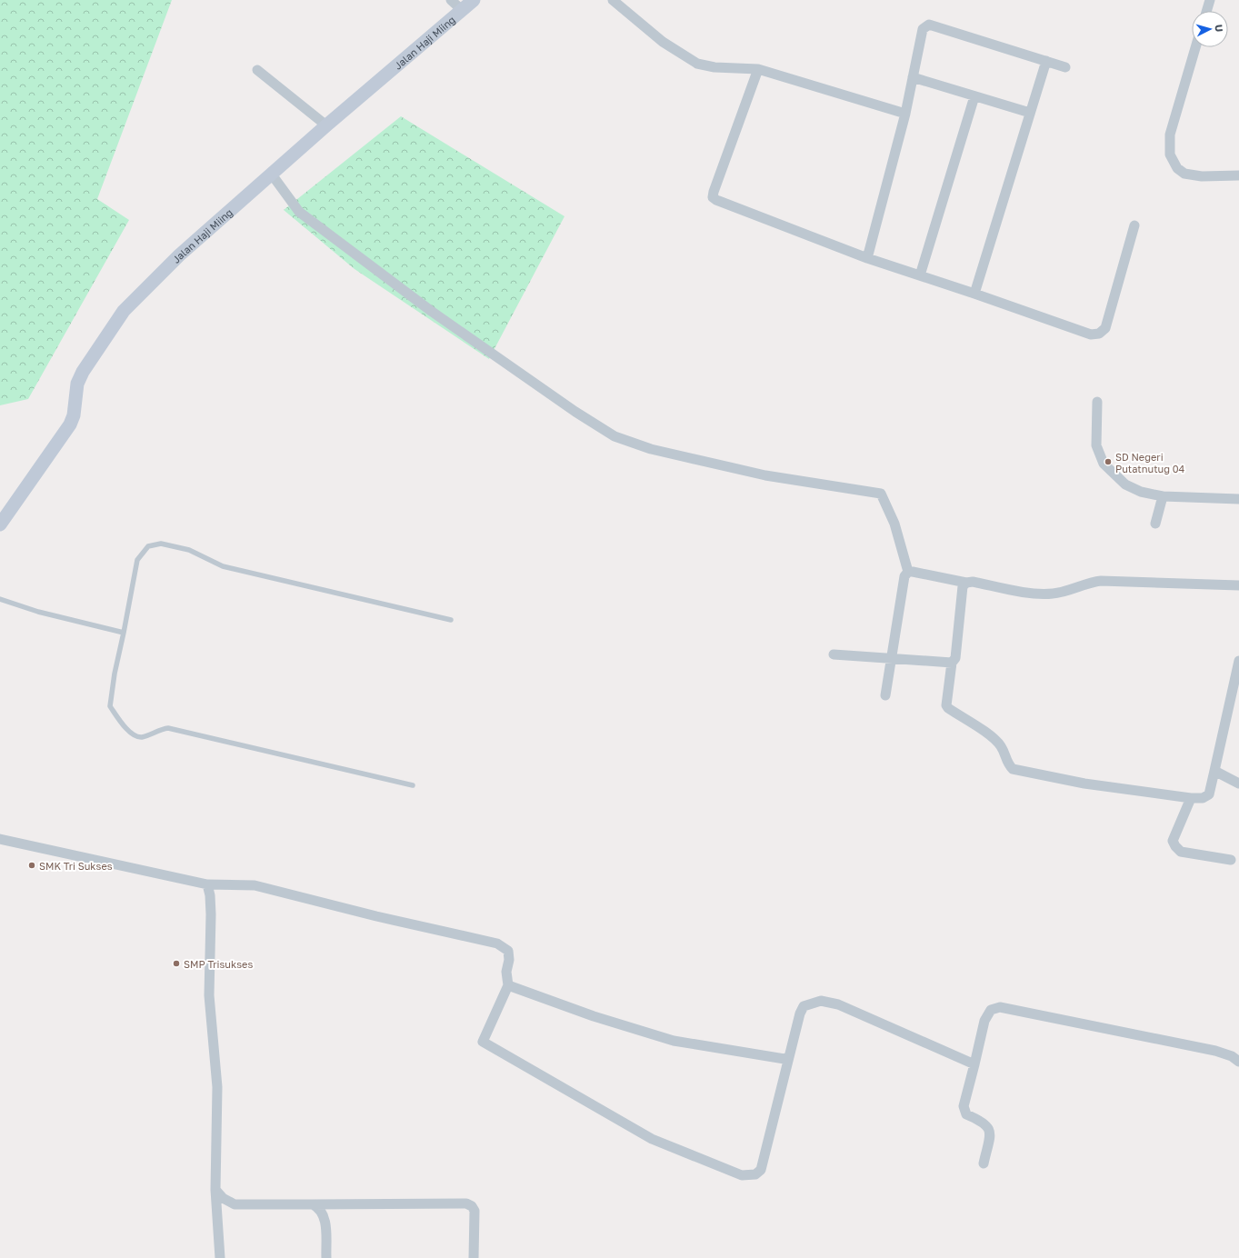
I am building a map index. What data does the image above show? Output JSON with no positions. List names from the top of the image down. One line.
{"streets":{"main road":["Jalan Haji Miing"]},"places":["SD Negeri Putatnutug 04","SMK Tri Sukses","SMP Trisukses"],"north":"right"}
